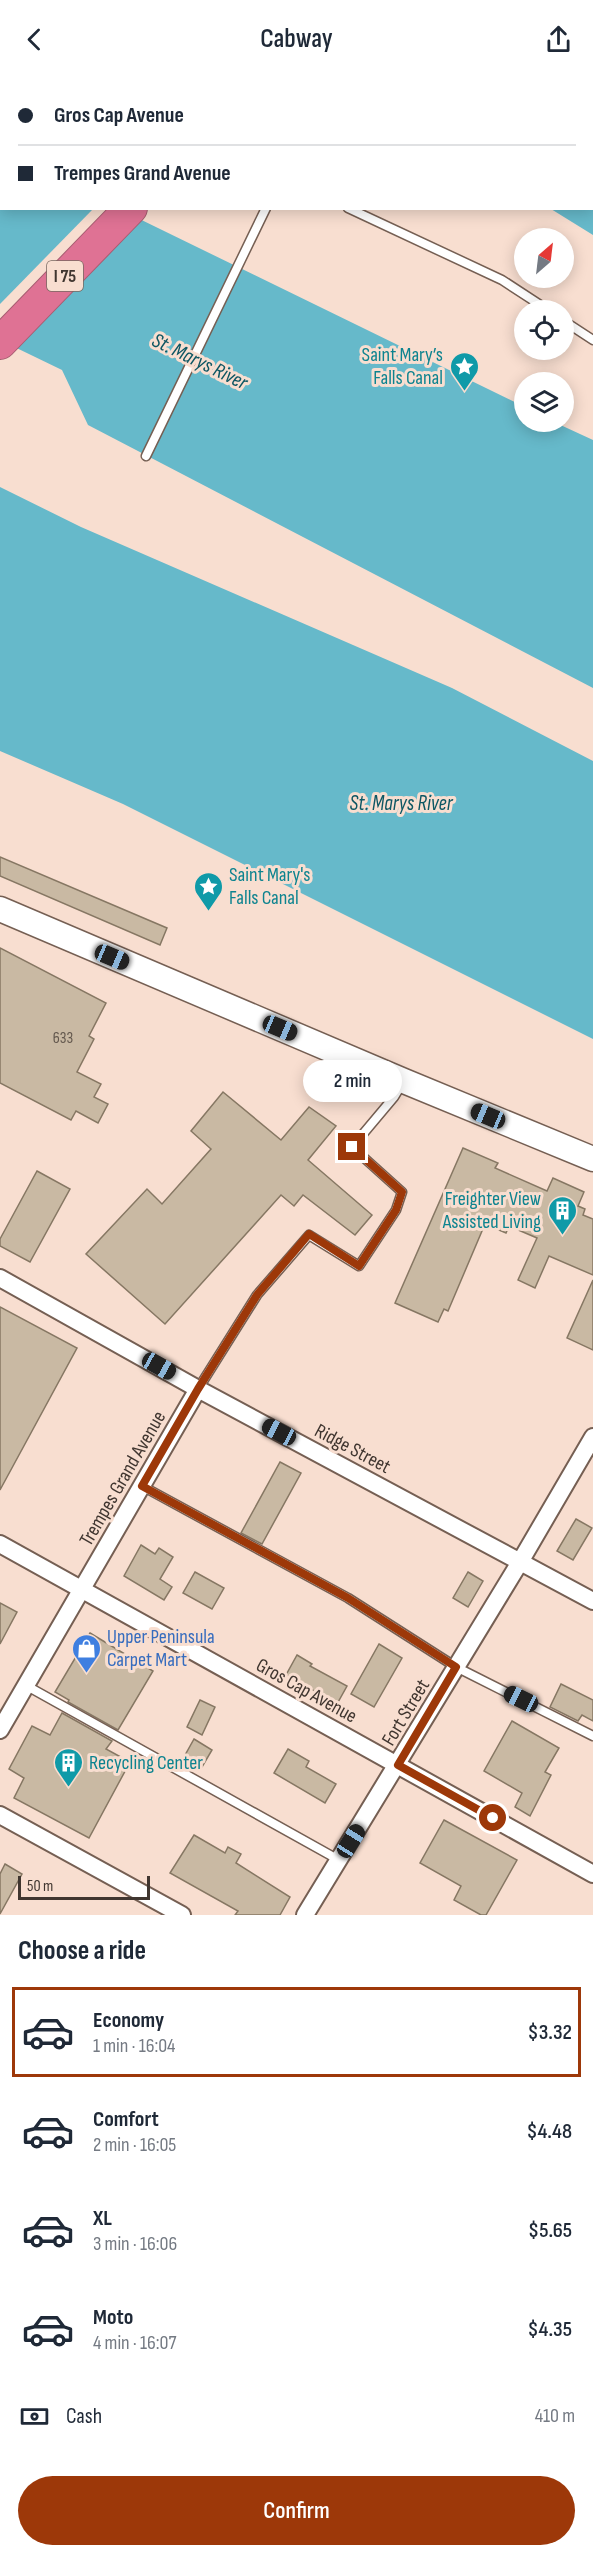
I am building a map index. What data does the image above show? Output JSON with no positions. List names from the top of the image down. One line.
{"streets":{"highway":["I 75"],"street":["Ridge Street","Trempes Grand Avenue","Gros Cap Avenue","Fort Street"]},"crossings":[["Ridge Street","Trempes Grand Avenue"],["Ridge Street","Fort Street"],["Trempes Grand Avenue","Gros Cap Avenue"],["Gros Cap Avenue","Fort Street"]],"water":["St. Marys River"],"places":{"place":["Saint Mary’s Falls Canal","Saint Mary's Falls Canal"],"building":["Freighter View Assisted Living","Recycling Center"],"shop":["Upper Peninsula Carpet Mart"]},"house_numbers":["633"],"scale_bar":"50 m","north":"top right","page":{"header":"Cabway","banner":["Gros Cap Avenue","Trempes Grand Avenue"],"bubble":"2 min","scale":"50 m","heading":"Choose a ride","list":[{"name":"Economy","note":"1 min · 16:04","value":"$3.32"},{"name":"Comfort","note":"2 min · 16:05","value":"$4.48"},{"name":"XL","note":"3 min · 16:06","value":"$5.65"},{"name":"Moto","note":"4 min · 16:07","value":"$4.35"}],"pay":["Cash","410 m"],"buttons":"Confirm"}}
